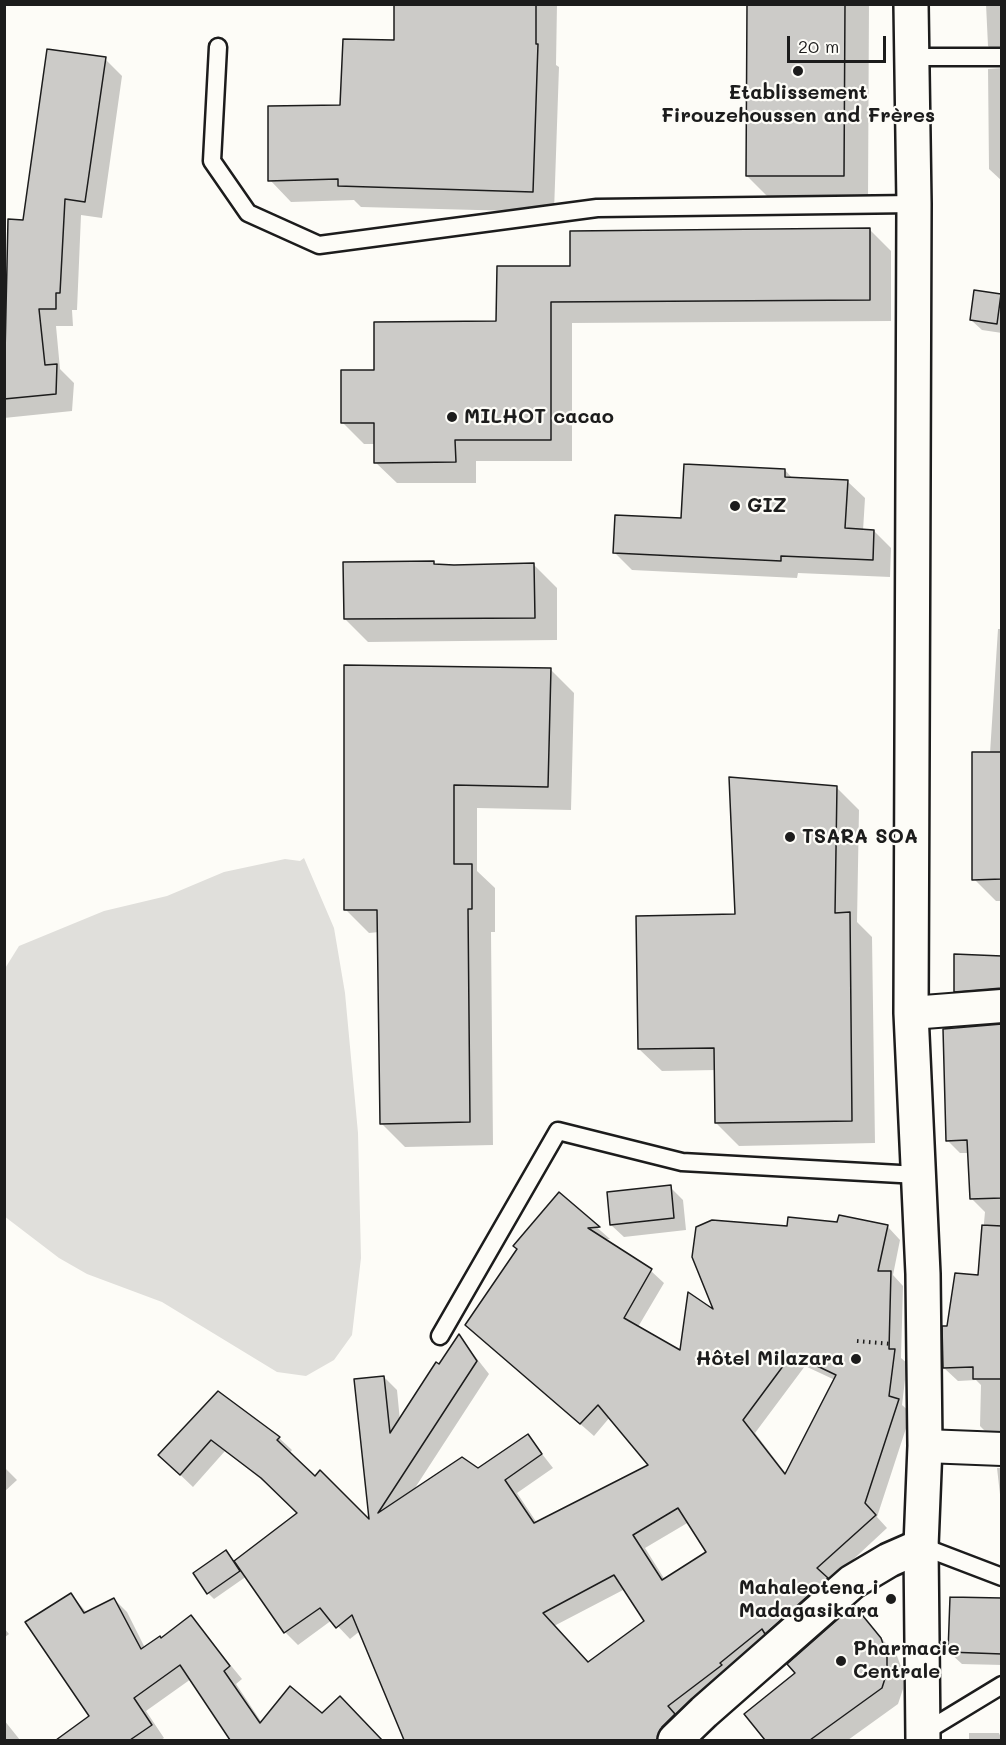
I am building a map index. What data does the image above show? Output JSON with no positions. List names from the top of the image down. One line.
{"places":["Etablissement Firouzehoussen and Frères","MILHOT cacao","GIZ","TSARA SOA","Hôtel Milazara","Mahaleotena i Madagasikara","Pharmacie Centrale"],"scale_bar":"20 m"}
